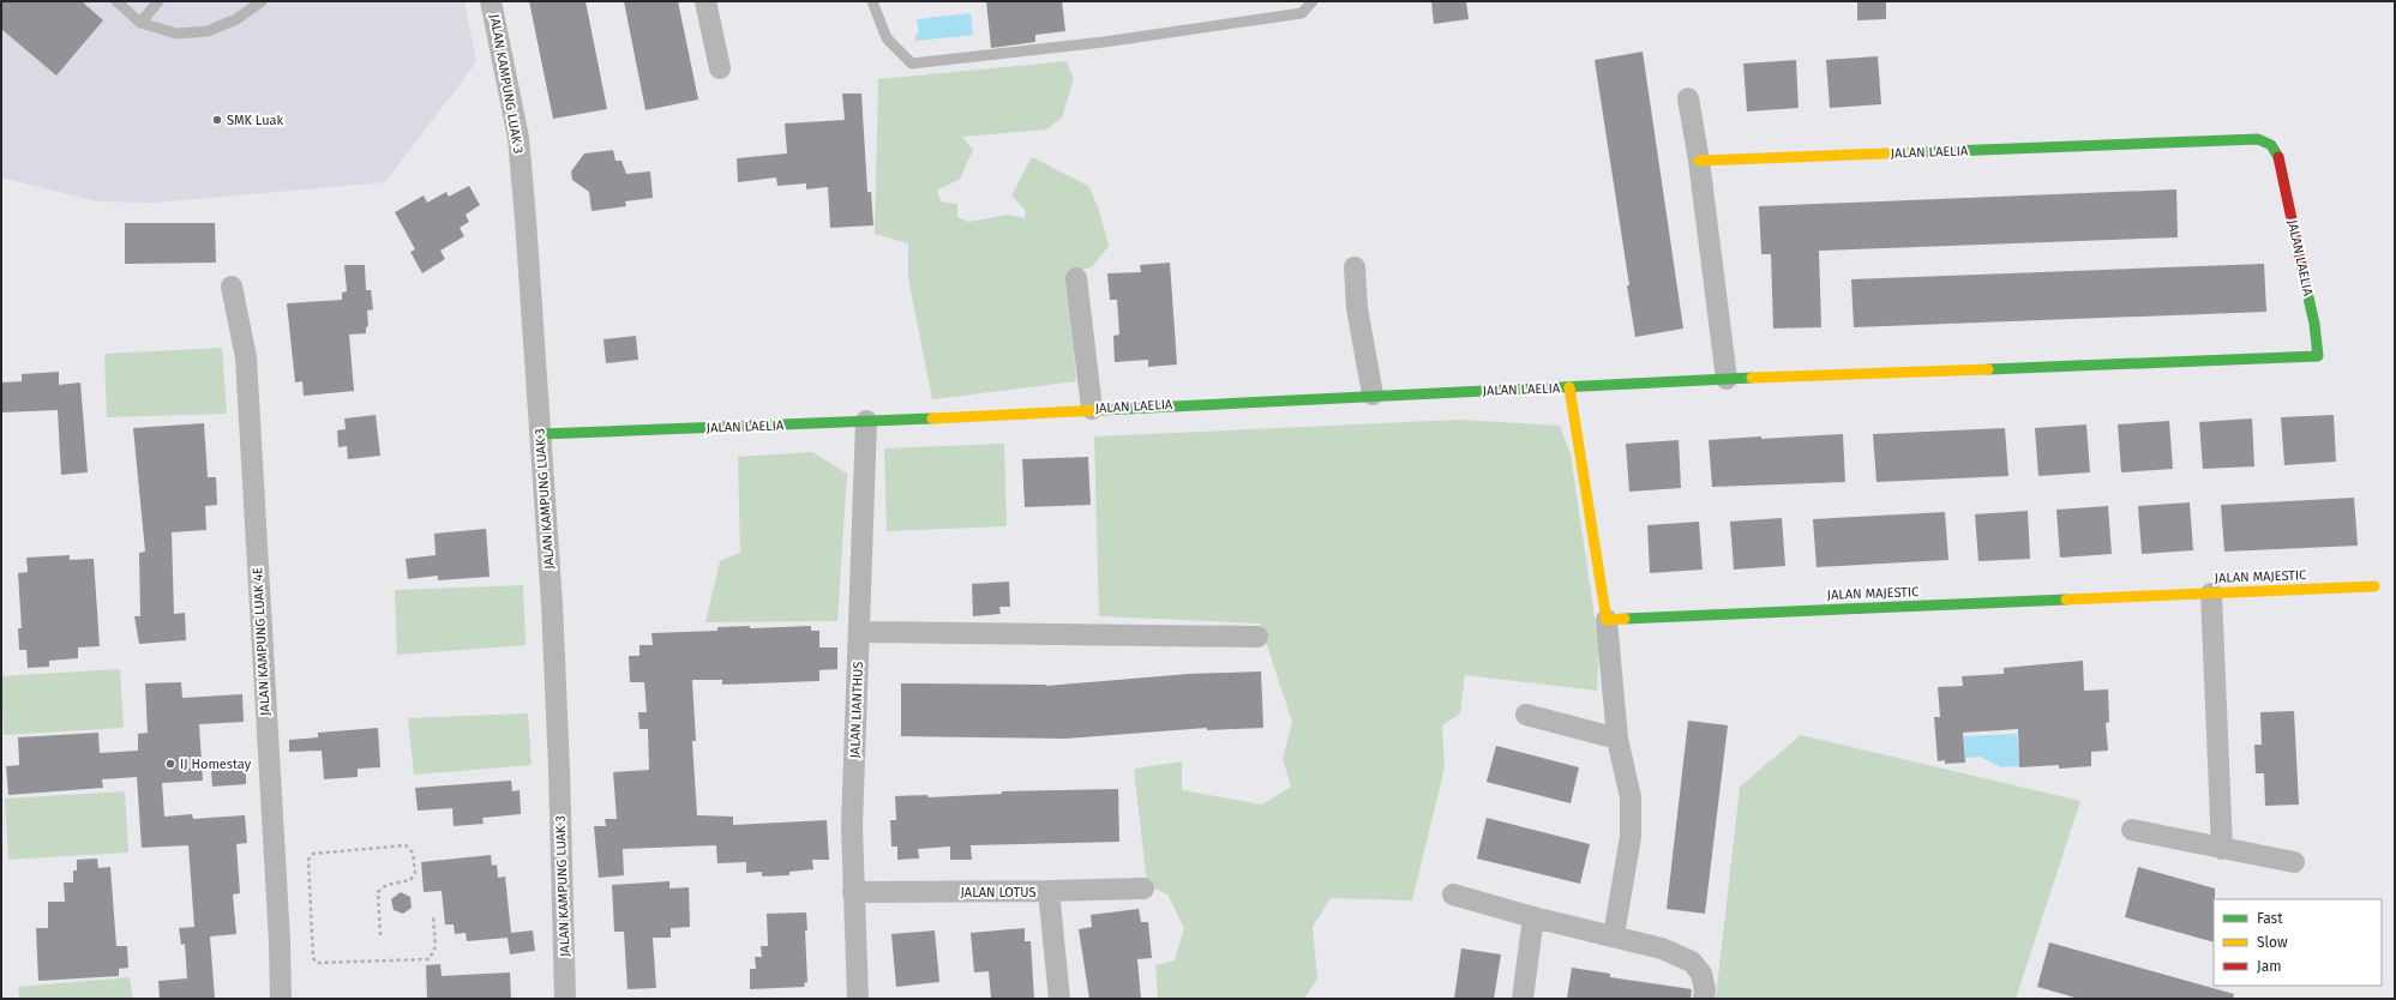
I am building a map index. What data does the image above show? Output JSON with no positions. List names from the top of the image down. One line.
{"streets":{"street":["JALAN KAMPUNG LUAK 3","JALAN LAELIA","JALAN MAJESTIC","JALAN KAMPUNG LUAK 4E","JALAN LIANTHUS","JALAN LOTUS"]},"crossings":[["JALAN KAMPUNG LUAK 3","JALAN LAELIA"],["JALAN LAELIA","JALAN LIANTHUS"],["JALAN LIANTHUS","JALAN LOTUS"]],"places":["SMK Luak","IJ Homestay"],"legend":["Fast","Slow","Jam"]}
